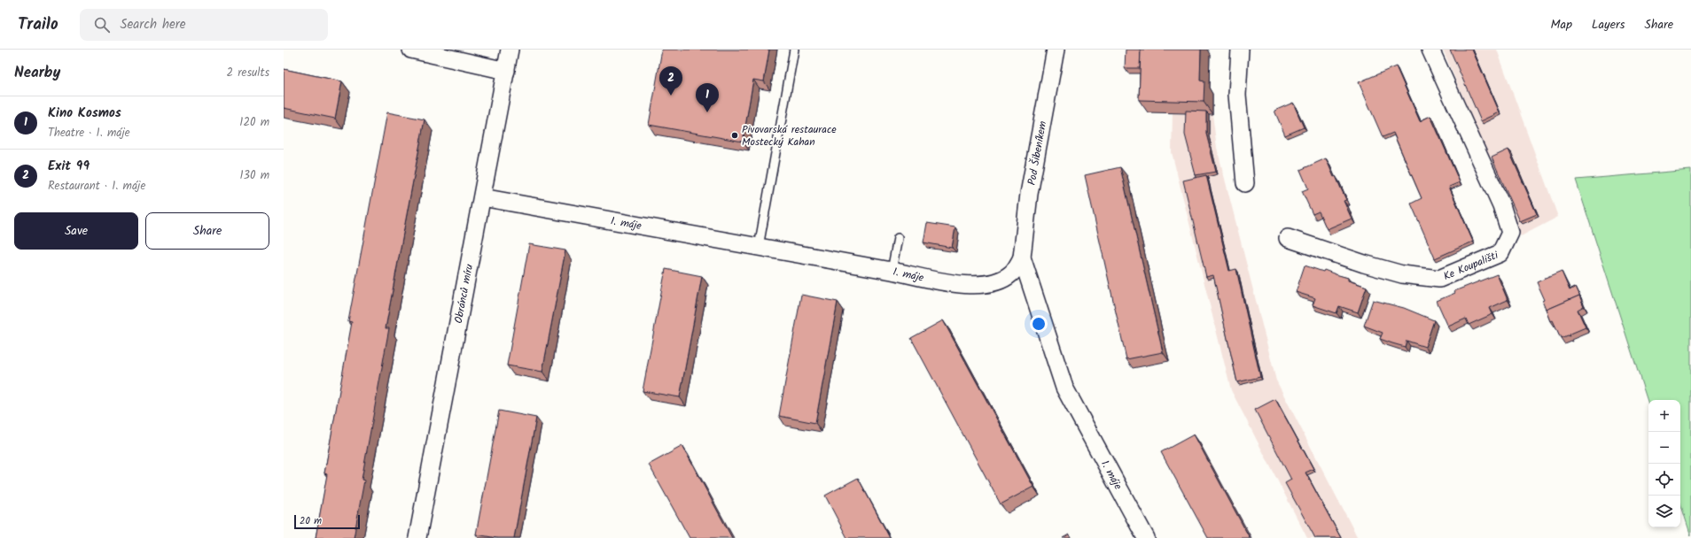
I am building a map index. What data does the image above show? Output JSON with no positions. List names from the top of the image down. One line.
{"streets":{"street":["Pod Šibeníkem","1. máje","Ke Koupališti","Obránců míru"]},"crossings":[["Pod Šibeníkem","1. máje"],["1. máje","Obránců míru"]],"places":["Pivovarská restaurace Mostecký Kahan"],"scale_bar":"20 m","page":{"header":"Trailo","search":"Search here","nav":["Map","Layers","Share"],"heading":["Nearby","2 results"],"pins":["2","1"],"list":[{"mark":"1","name":"Kino Kosmos","note":"Theatre · 1. máje","value":"120 m"},{"mark":"2","name":"Exit 99","note":"Restaurant · 1. máje","value":"130 m"}],"buttons":["Save","Share"],"map_buttons":["+","−"],"scale":"20 m"}}
